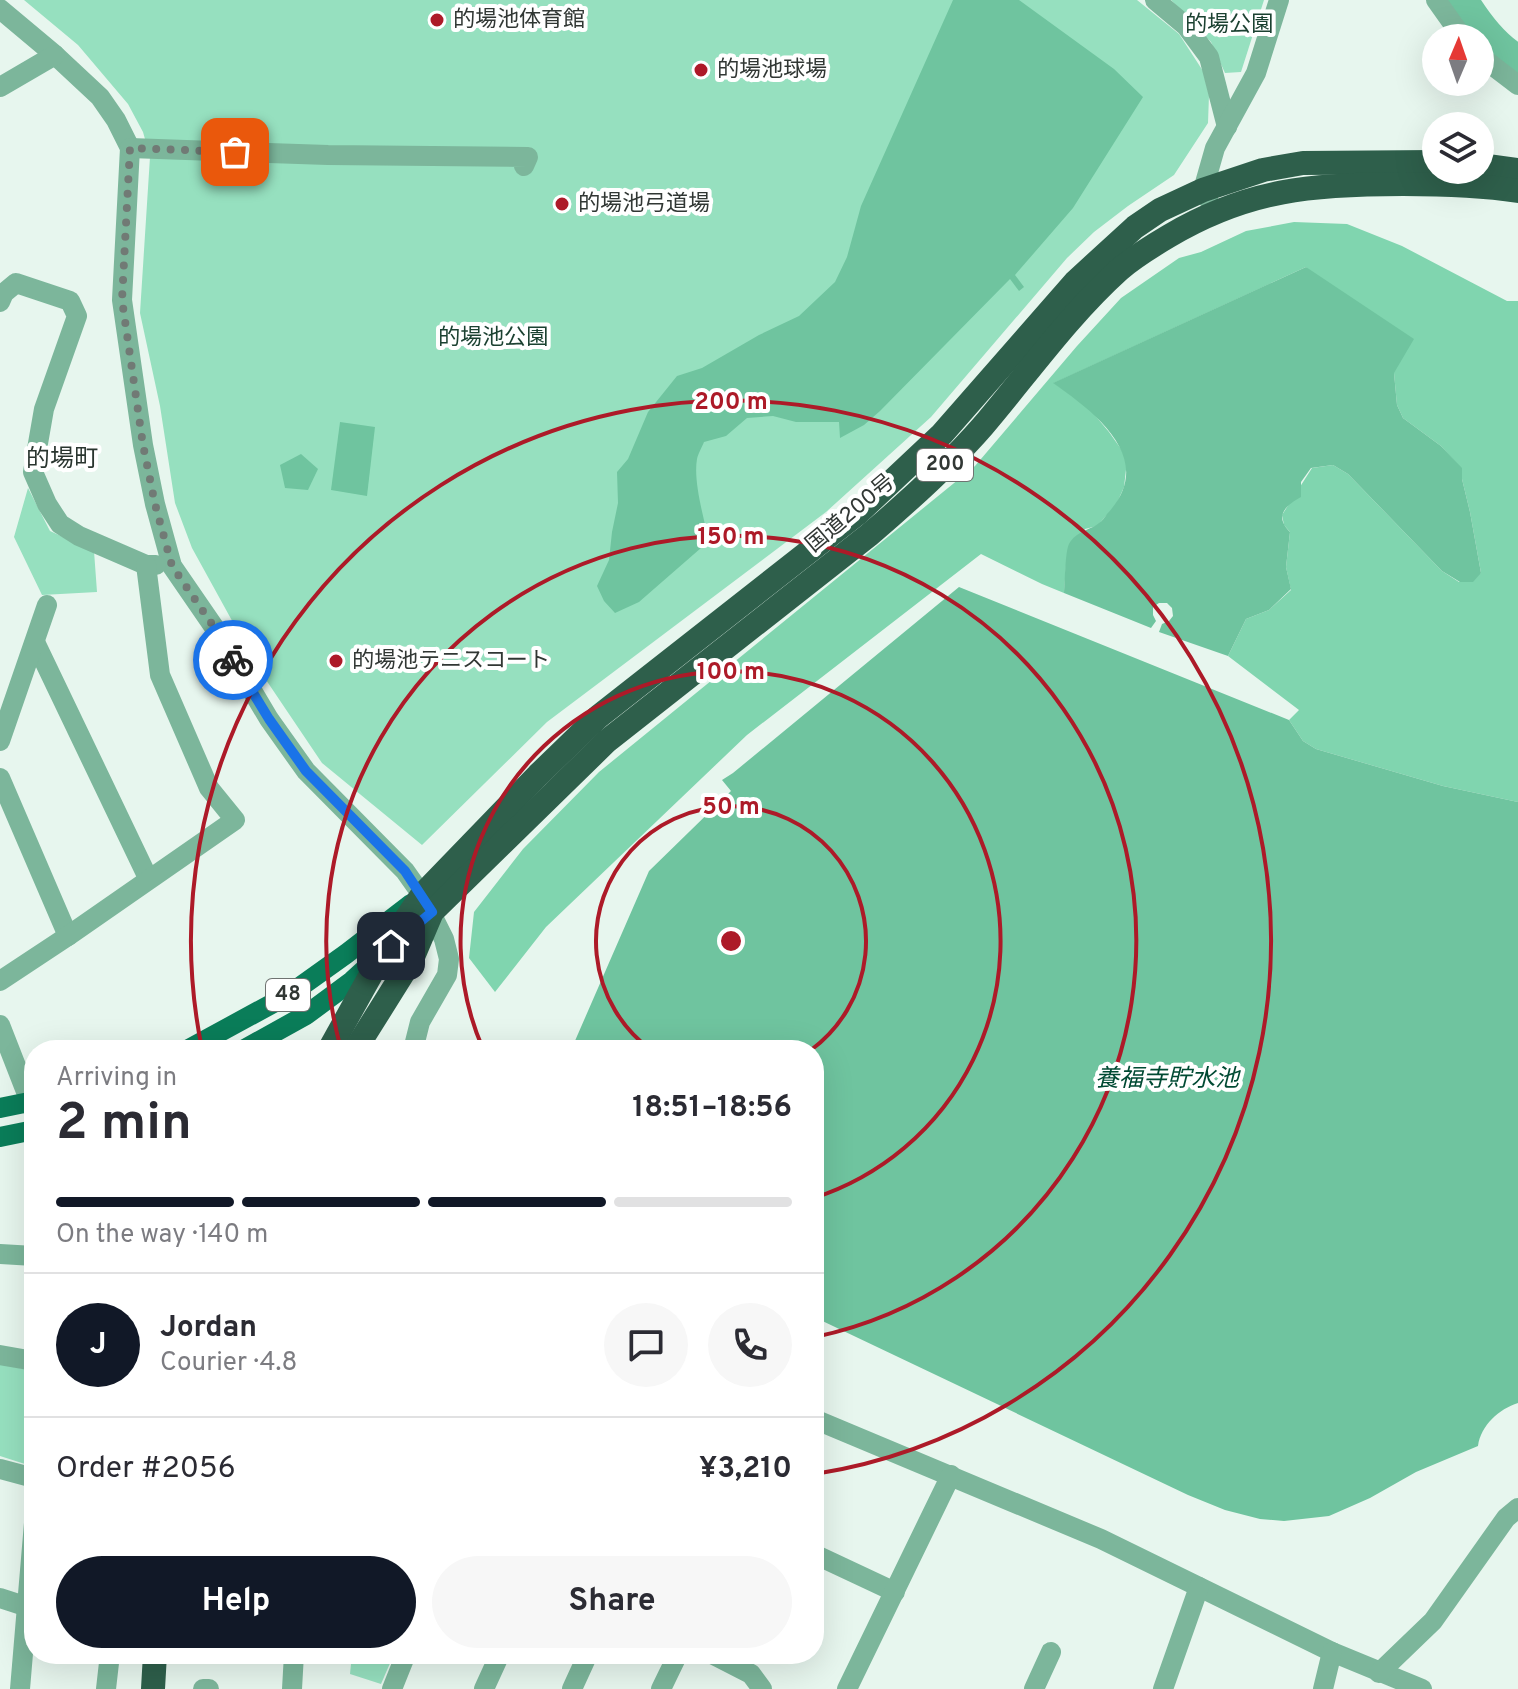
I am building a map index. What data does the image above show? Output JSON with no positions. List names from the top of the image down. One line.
{"streets":{"highway":["200","国道200号"],"main road":["48"]},"crossings":[["国道200号","48"]],"districts":["的場町"],"water":["養福寺貯水池"],"parks":["的場公園","的場池公園"],"places":["的場池体育館","的場池球場","的場池弓道場","的場池テニスコート"],"north":"top","page":{"heading":["2 min","Arriving in","18:51–18:56"],"panel":["Jordan","Courier · 4.8","Order #2056","¥3,210"],"bar":"On the way · 140 m","round":"J","buttons":["Help","Share"]},"rings":["200 m","150 m","100 m","50 m"]}
